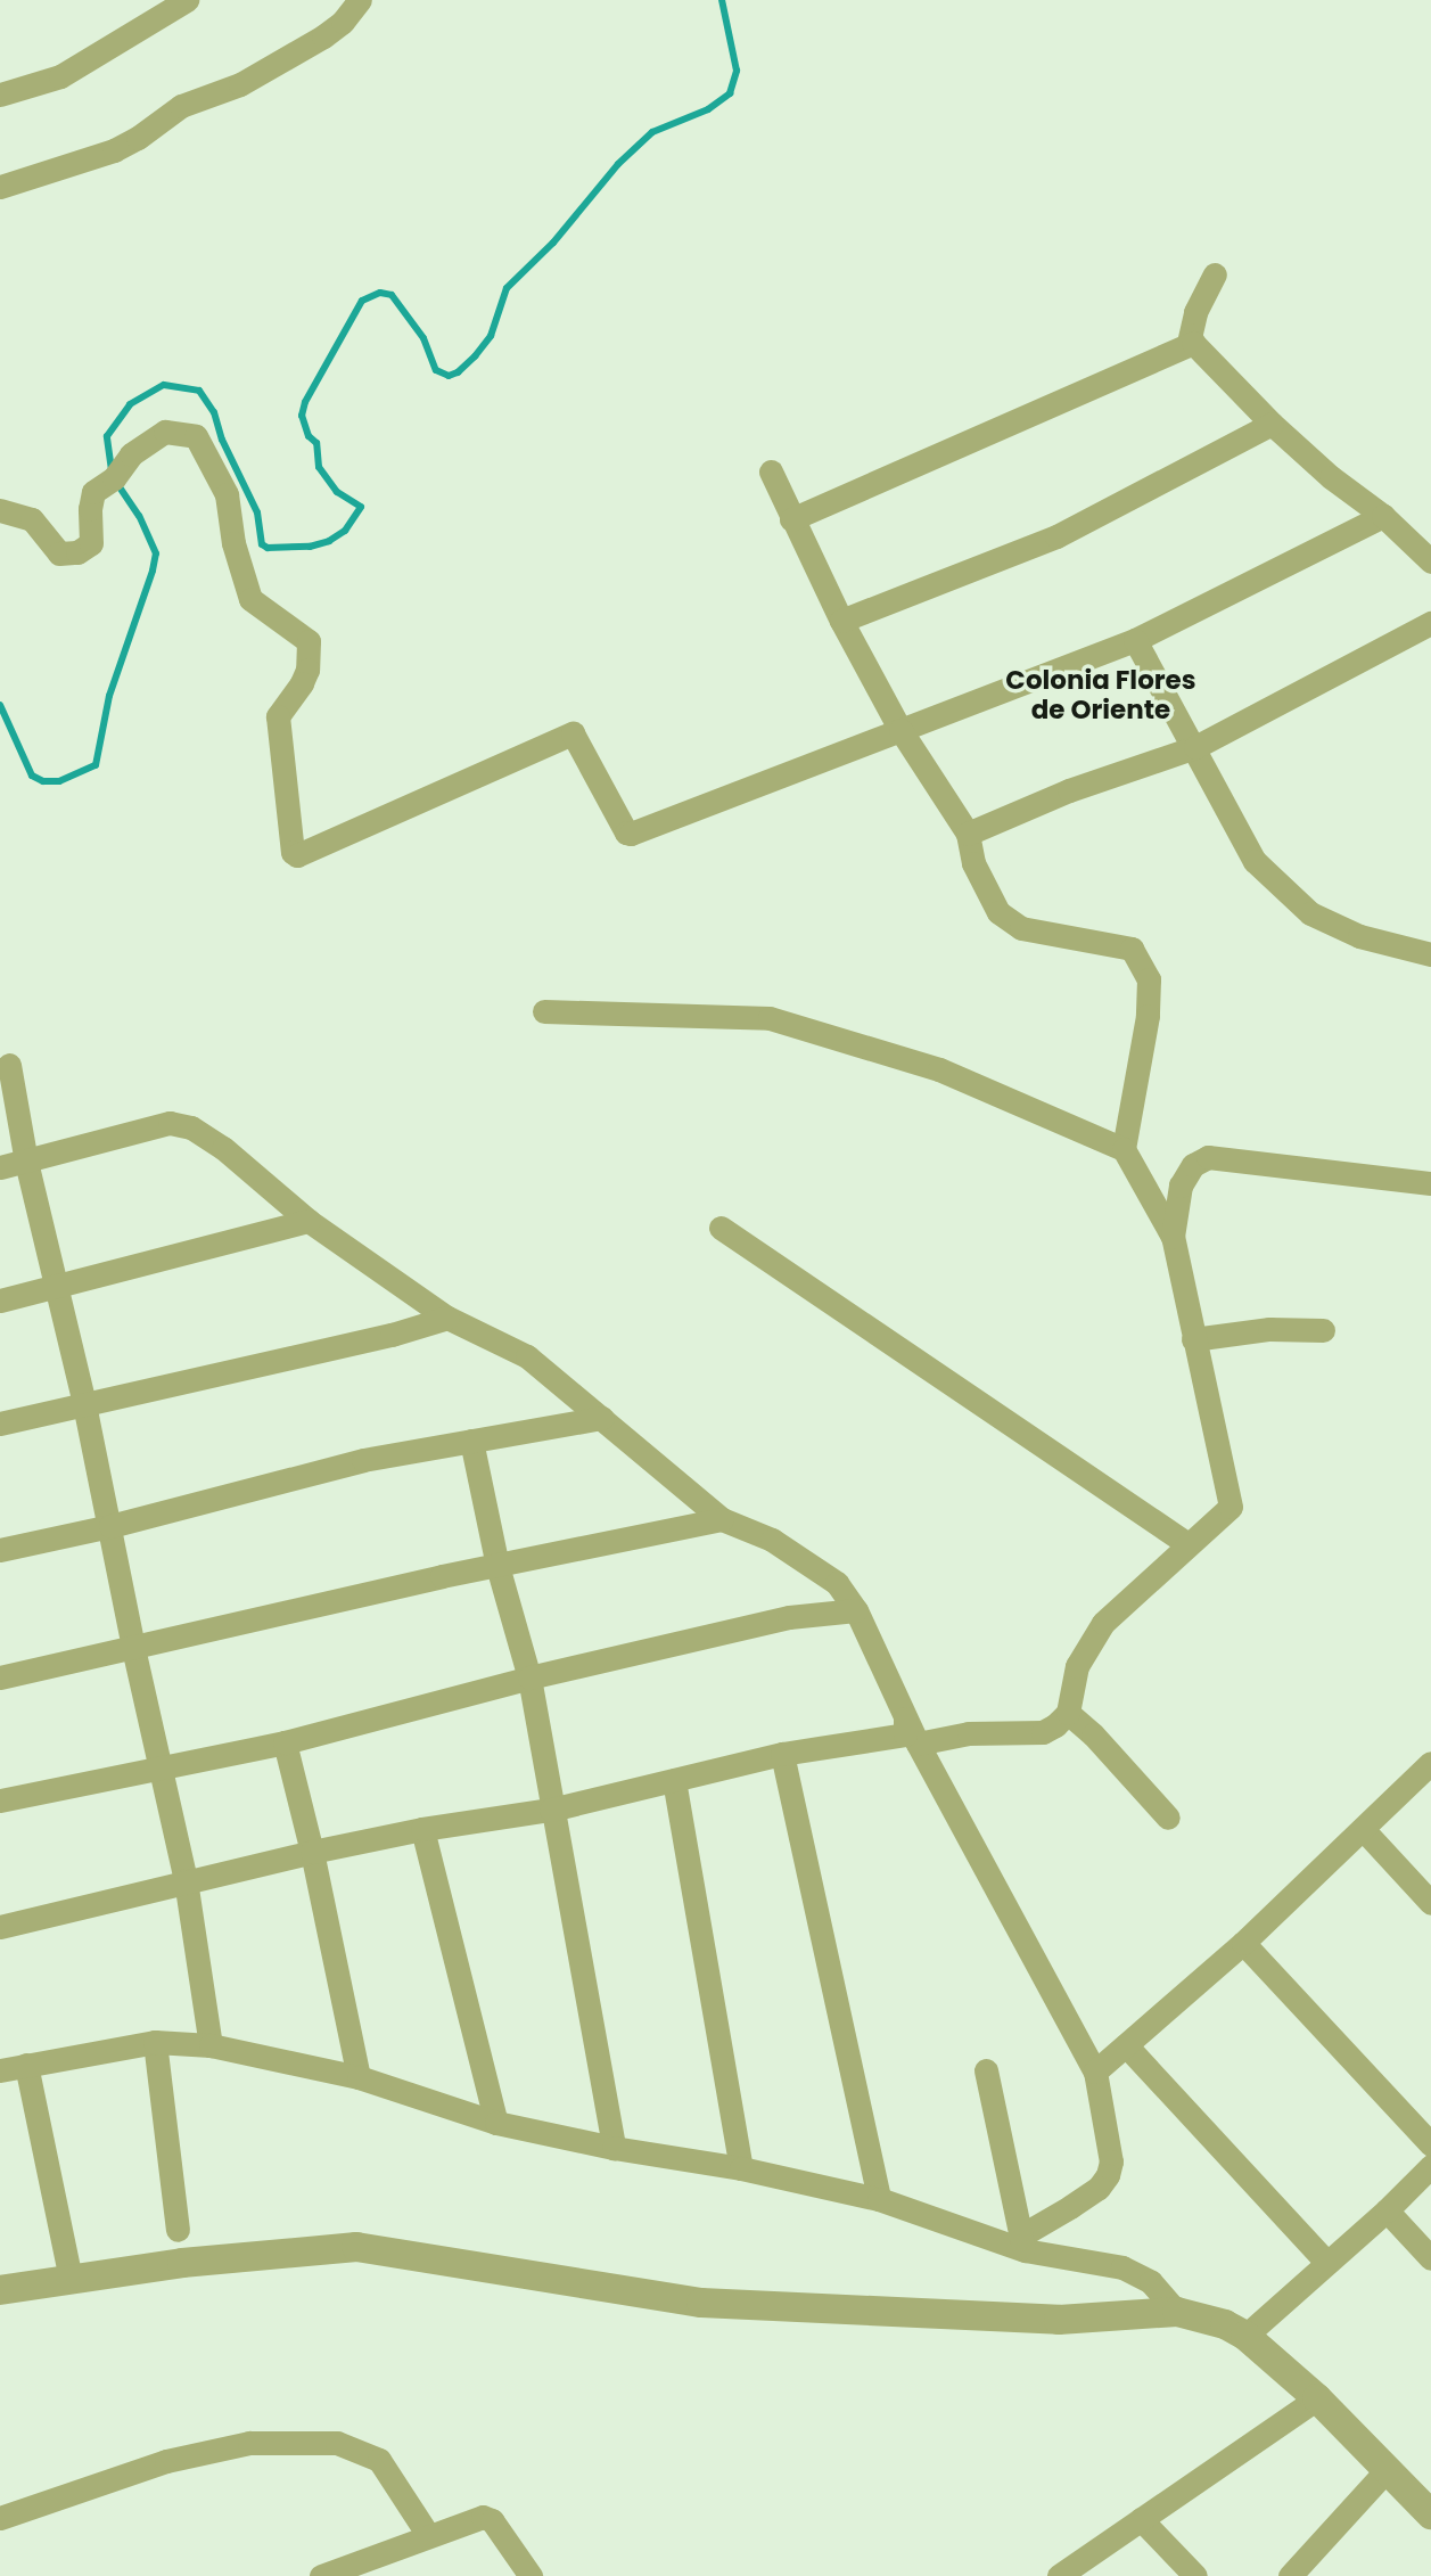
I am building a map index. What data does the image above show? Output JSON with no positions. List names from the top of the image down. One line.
{"districts":["Colonia Flores de Oriente"]}
